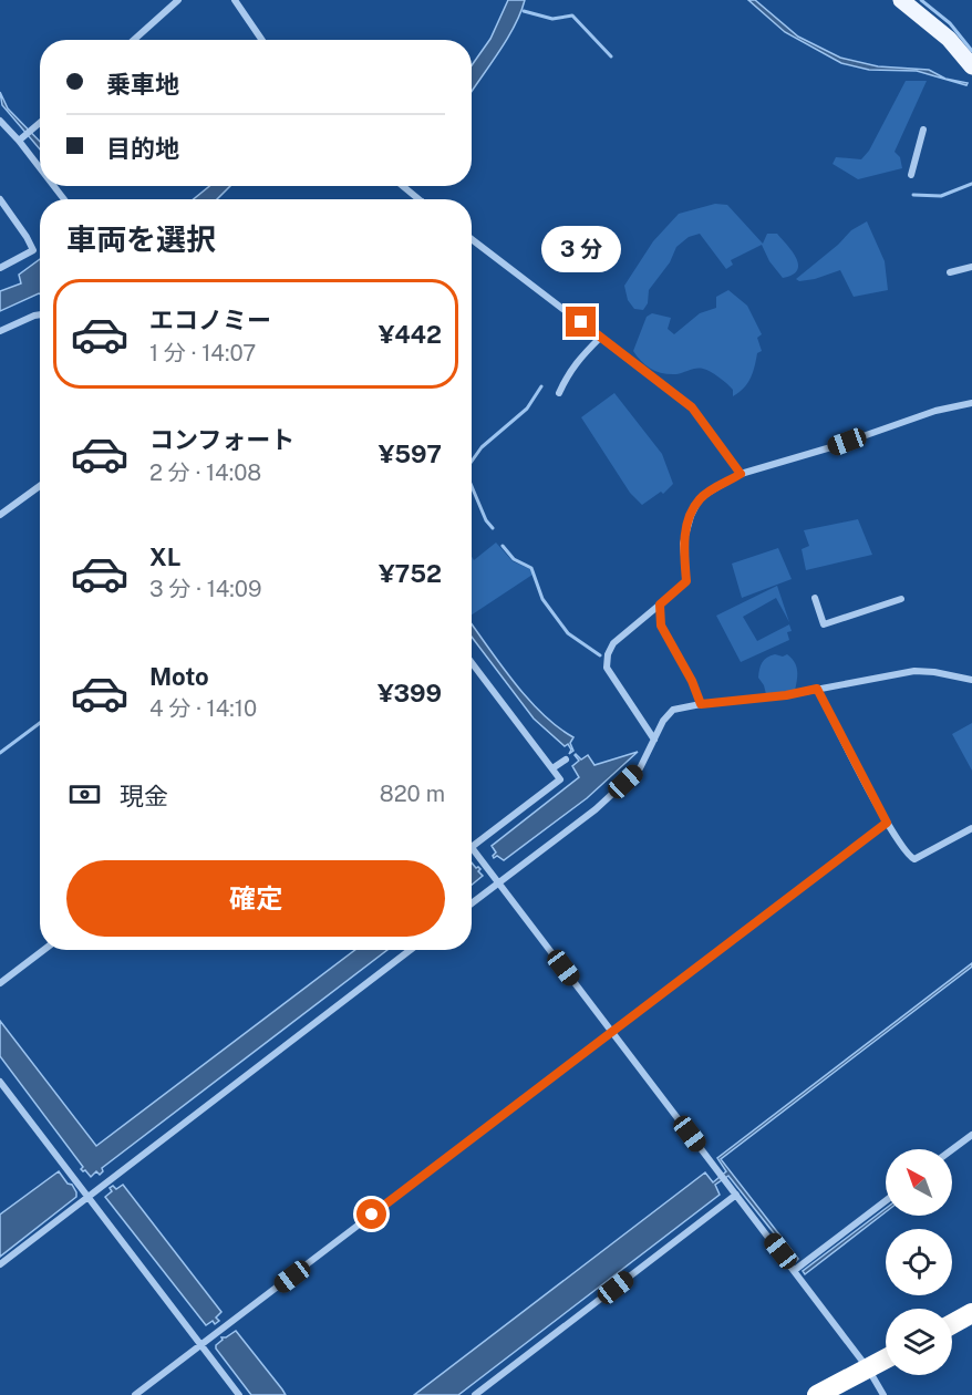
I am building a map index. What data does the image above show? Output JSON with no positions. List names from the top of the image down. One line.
{"north":"top left","page":{"banner":["乗車地","目的地"],"heading":"車両を選択","bubble":"3 分","list":[{"name":"エコノミー","note":"1 分 · 14:07","value":"¥442"},{"name":"コンフォート","note":"2 分 · 14:08","value":"¥597"},{"name":"XL","note":"3 分 · 14:09","value":"¥752"},{"name":"Moto","note":"4 分 · 14:10","value":"¥399"}],"pay":["現金","820 m"],"buttons":"確定"}}
